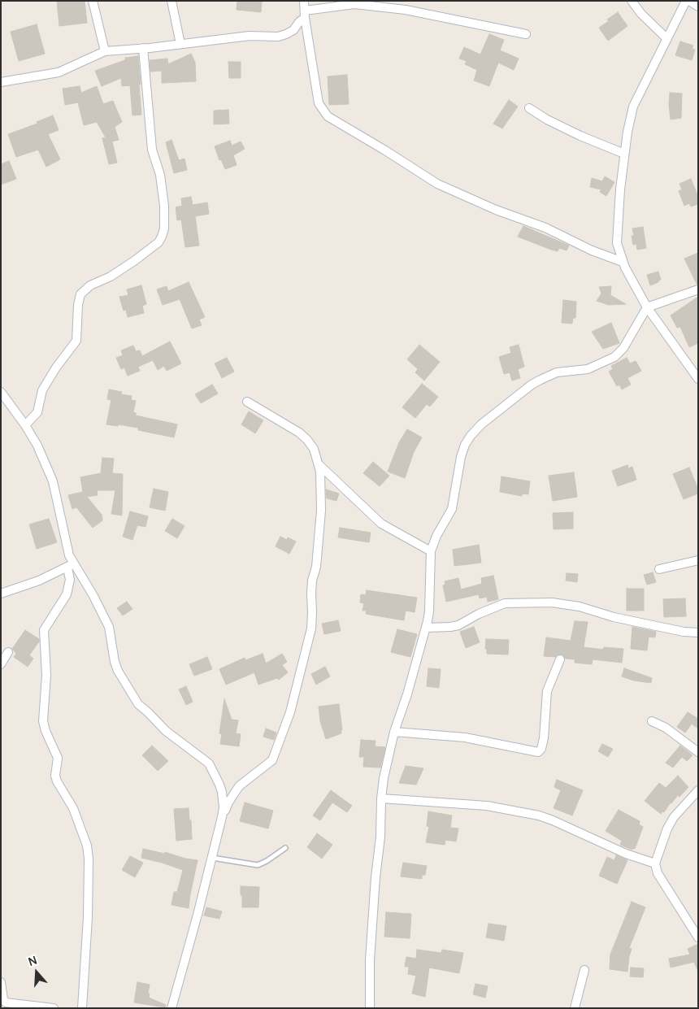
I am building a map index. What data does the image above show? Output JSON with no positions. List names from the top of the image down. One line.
{"north":"top"}
